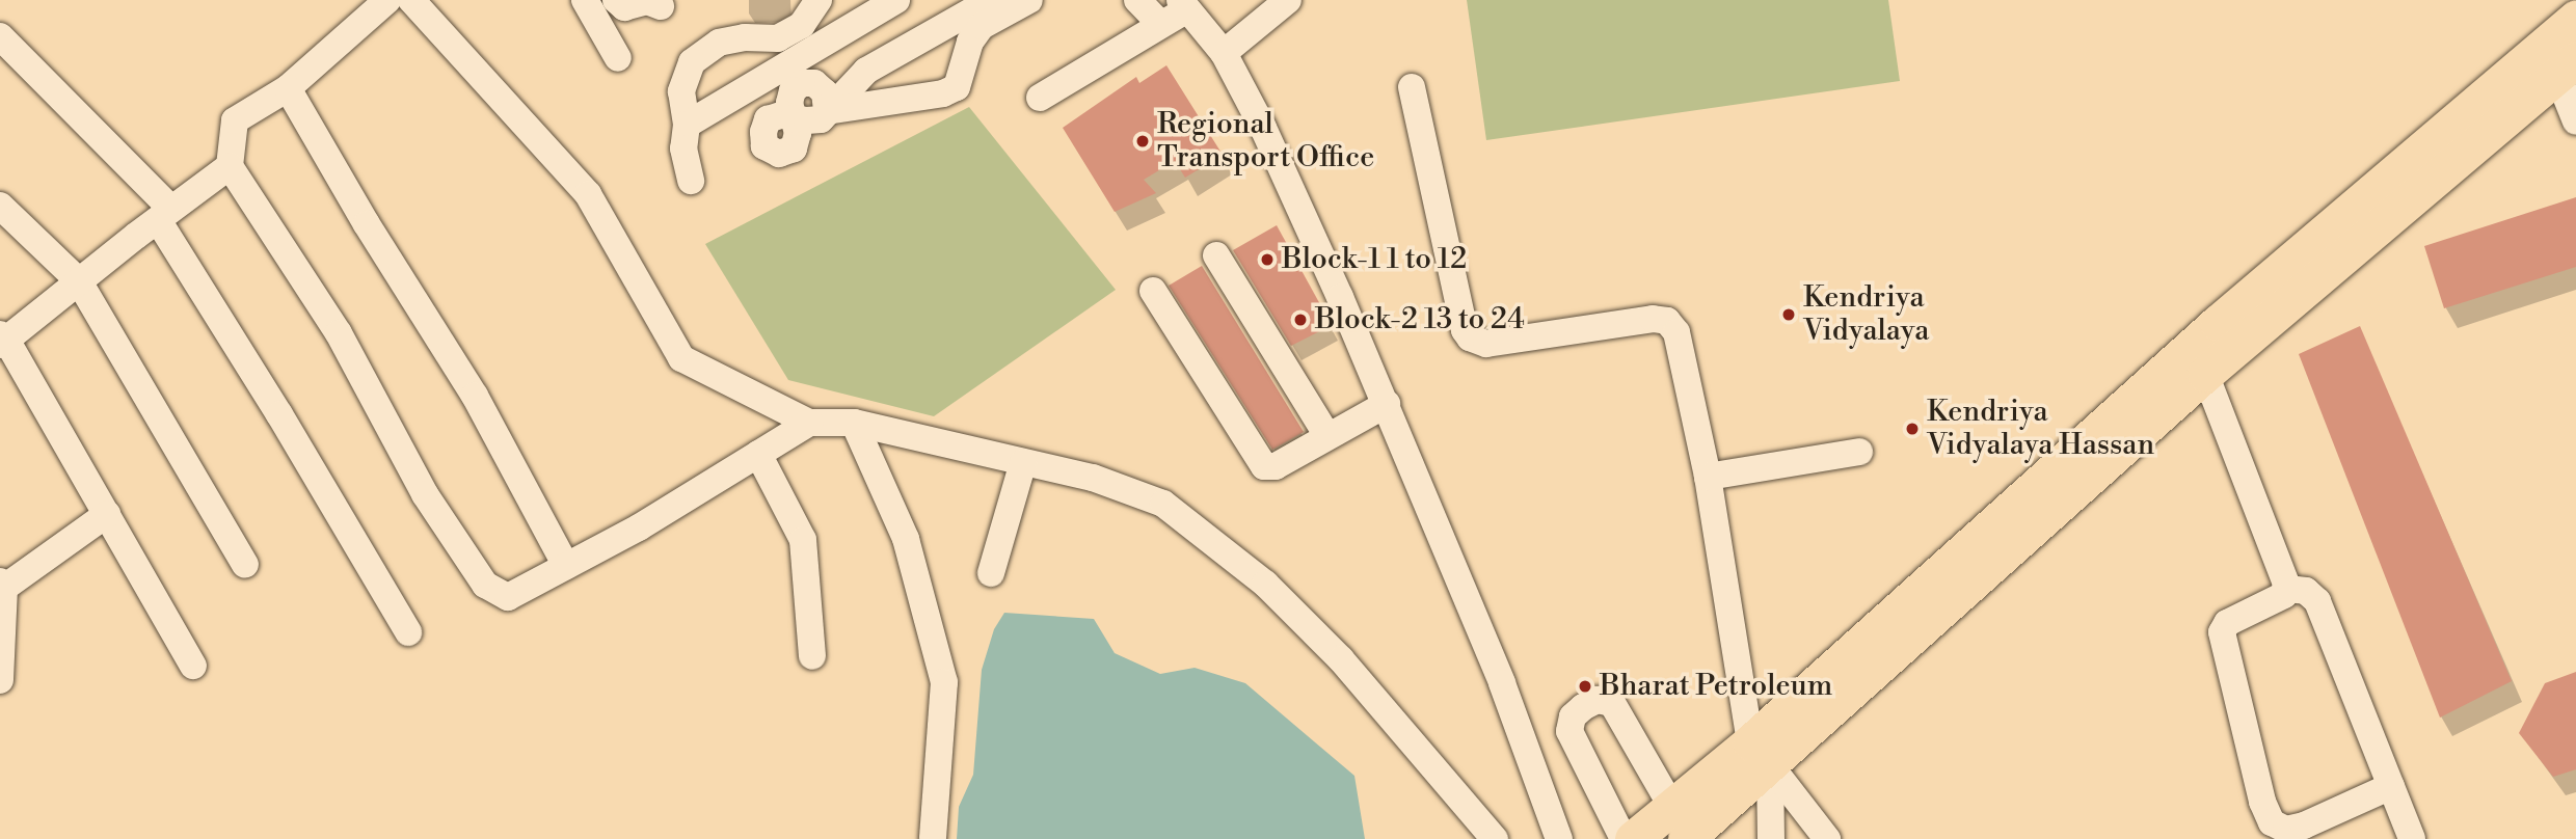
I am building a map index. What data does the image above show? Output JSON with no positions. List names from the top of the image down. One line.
{"places":["Regional Transport Office","Block-1 1 to 12","Kendriya Vidyalaya","Block-2 13 to 24","Kendriya Vidyalaya Hassan","Bharat Petroleum"]}
